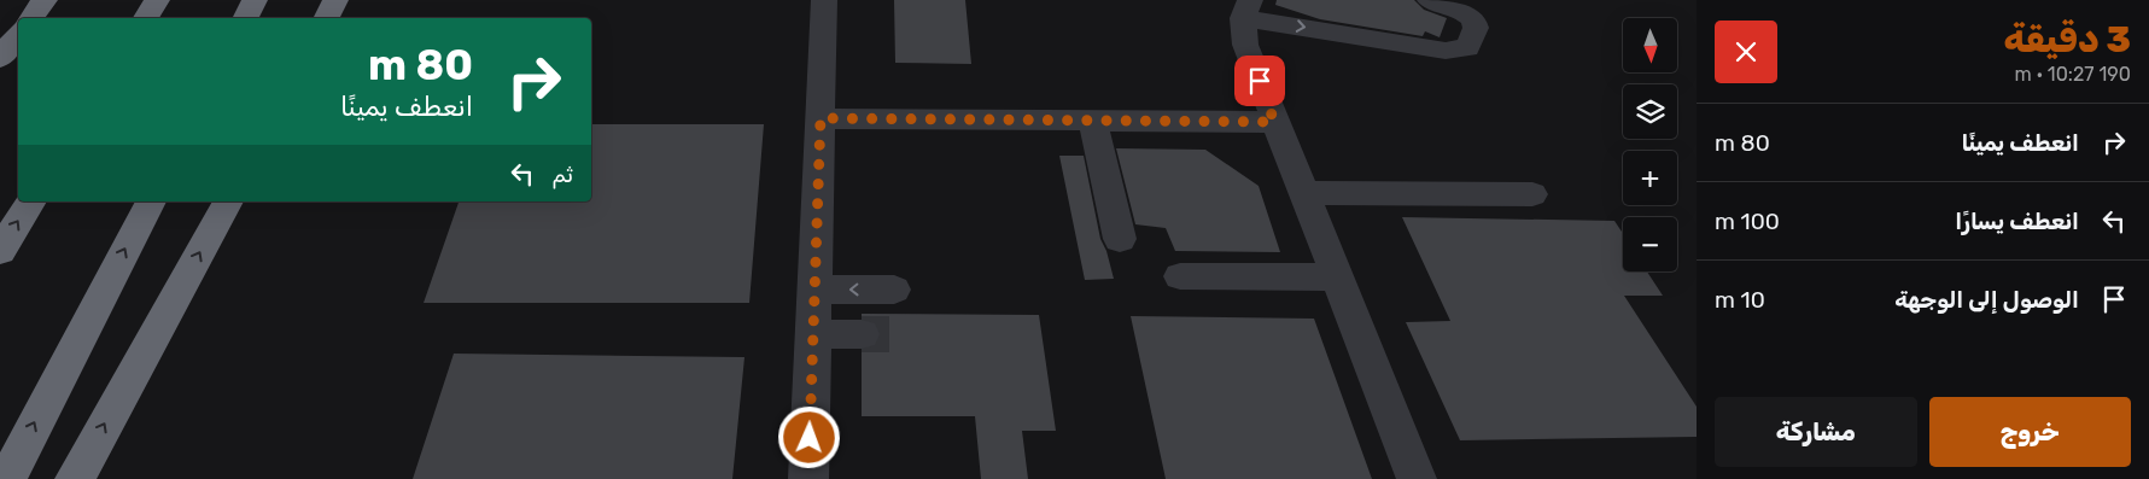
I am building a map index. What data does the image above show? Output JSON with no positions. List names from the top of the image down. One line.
{"north":"bottom","page":{"heading":["3 دقيقة","190 m · 10:27"],"map_buttons":["+","−"],"turn":["80 m","انعطف يمينًا"],"list":[{"name":"انعطف يمينًا","value":"80 m"},{"name":"انعطف يسارًا","value":"100 m"},{"name":"الوصول إلى الوجهة","value":"10 m"}],"then":"ثم","buttons":["خروج","مشاركة"]}}
